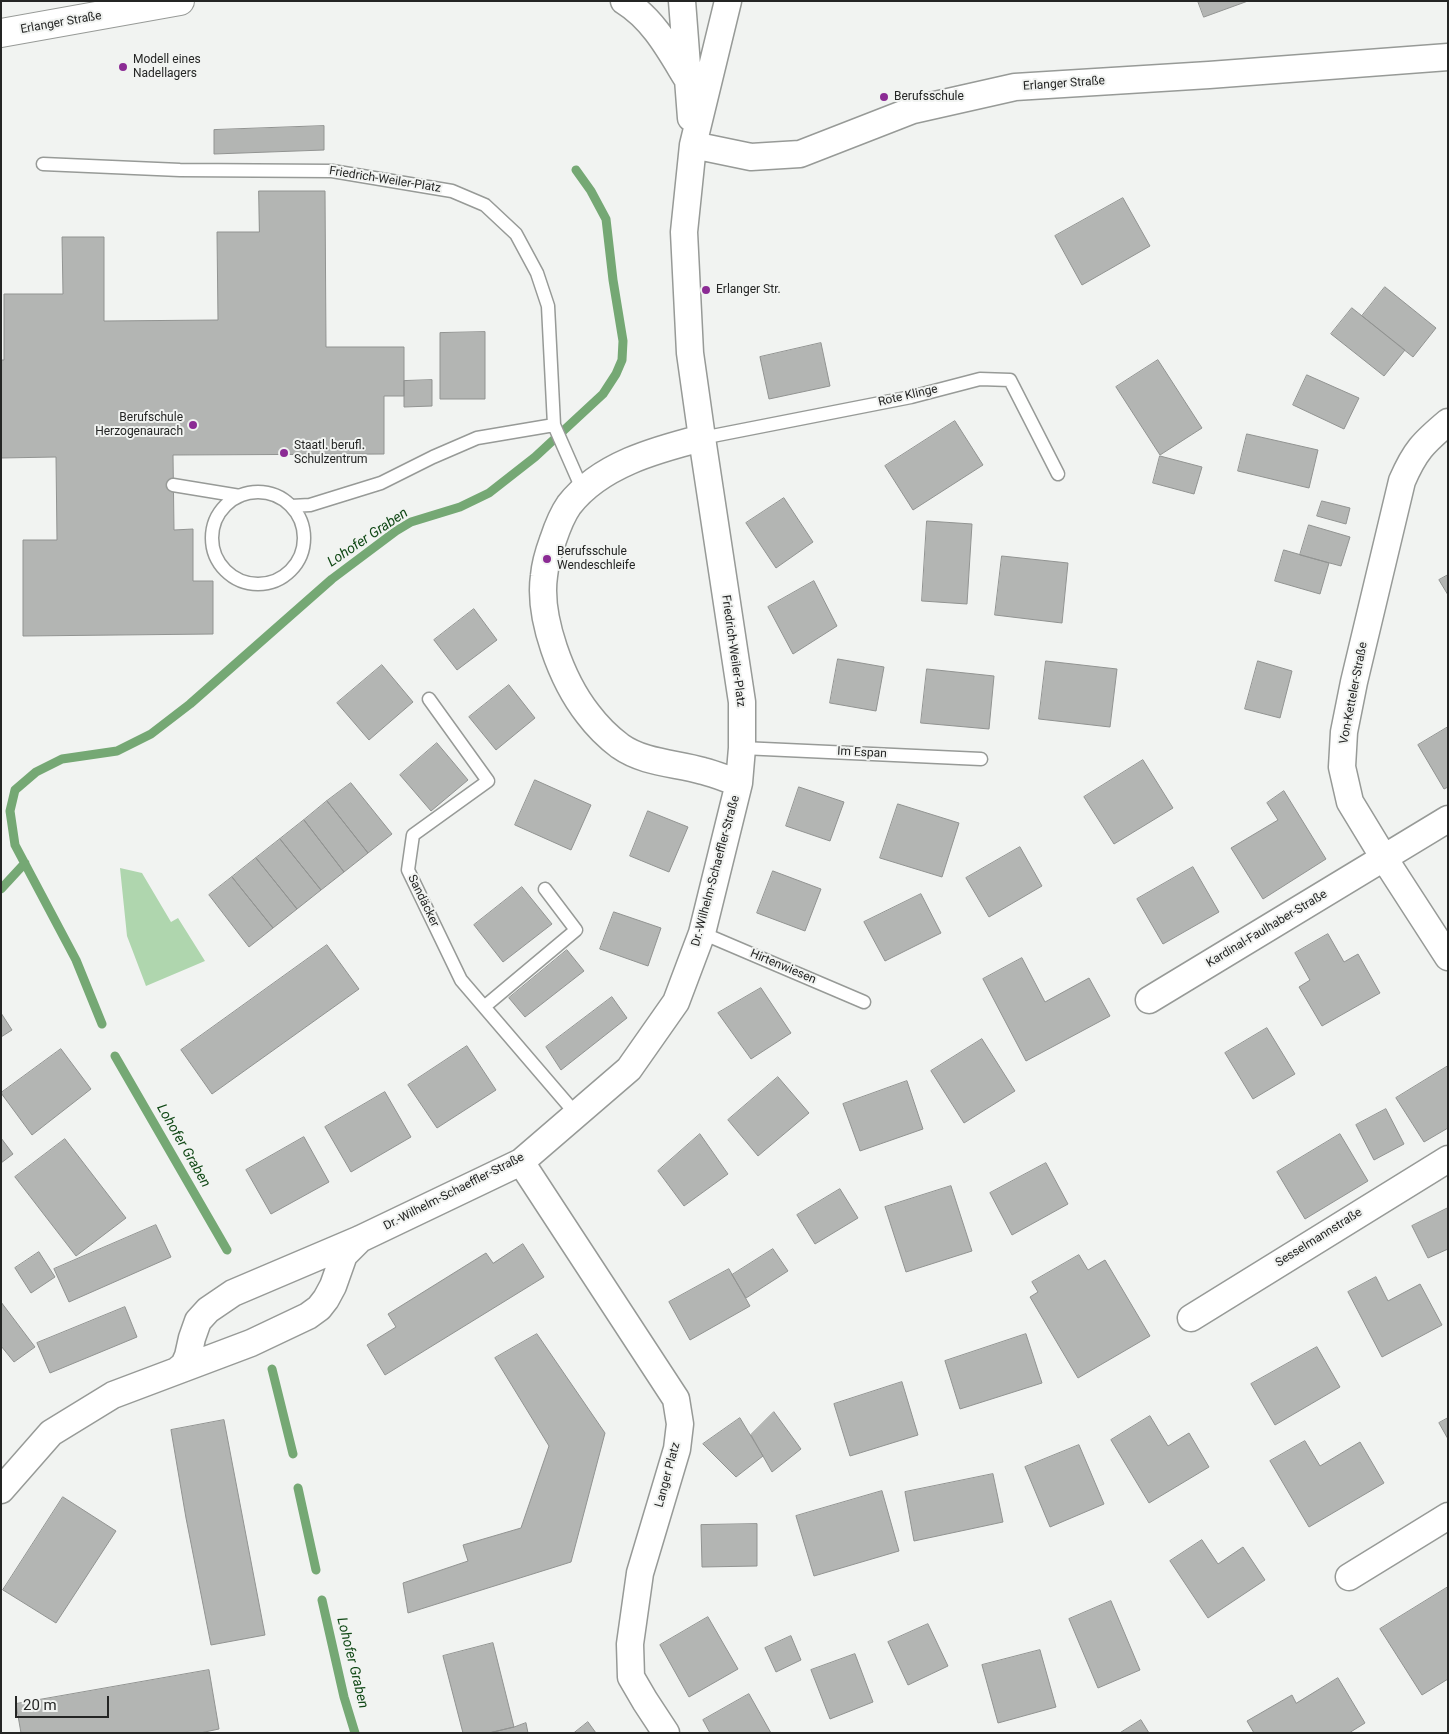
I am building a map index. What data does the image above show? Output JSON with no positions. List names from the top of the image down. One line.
{"streets":{"street":["Erlanger Straße","Friedrich-Weiler-Platz","Von-Ketteler-Straße","Dr.-Wilhelm-Schaeffler-Straße","Kardinal-Faulhaber-Straße","Sesselmannstraße","Langer Platz"],"lane":["Rote Klinge","Im Espan","Sandäcker","Hirtenwiesen"]},"crossings":[["Erlanger Straße","Friedrich-Weiler-Platz"],["Friedrich-Weiler-Platz","Rote Klinge"],["Friedrich-Weiler-Platz","Im Espan"],["Friedrich-Weiler-Platz","Dr.-Wilhelm-Schaeffler-Straße"],["Von-Ketteler-Straße","Kardinal-Faulhaber-Straße"],["Dr.-Wilhelm-Schaeffler-Straße","Sandäcker"],["Dr.-Wilhelm-Schaeffler-Straße","Hirtenwiesen"],["Dr.-Wilhelm-Schaeffler-Straße","Langer Platz"]],"water":["Lohofer Graben"],"places":["Modell eines Nadellagers","Berufsschule","Erlanger Str.","Berufschule Herzogenaurach","Staatl. berufl. Schulzentrum","Berufsschule Wendeschleife"],"scale_bar":"20 m"}
